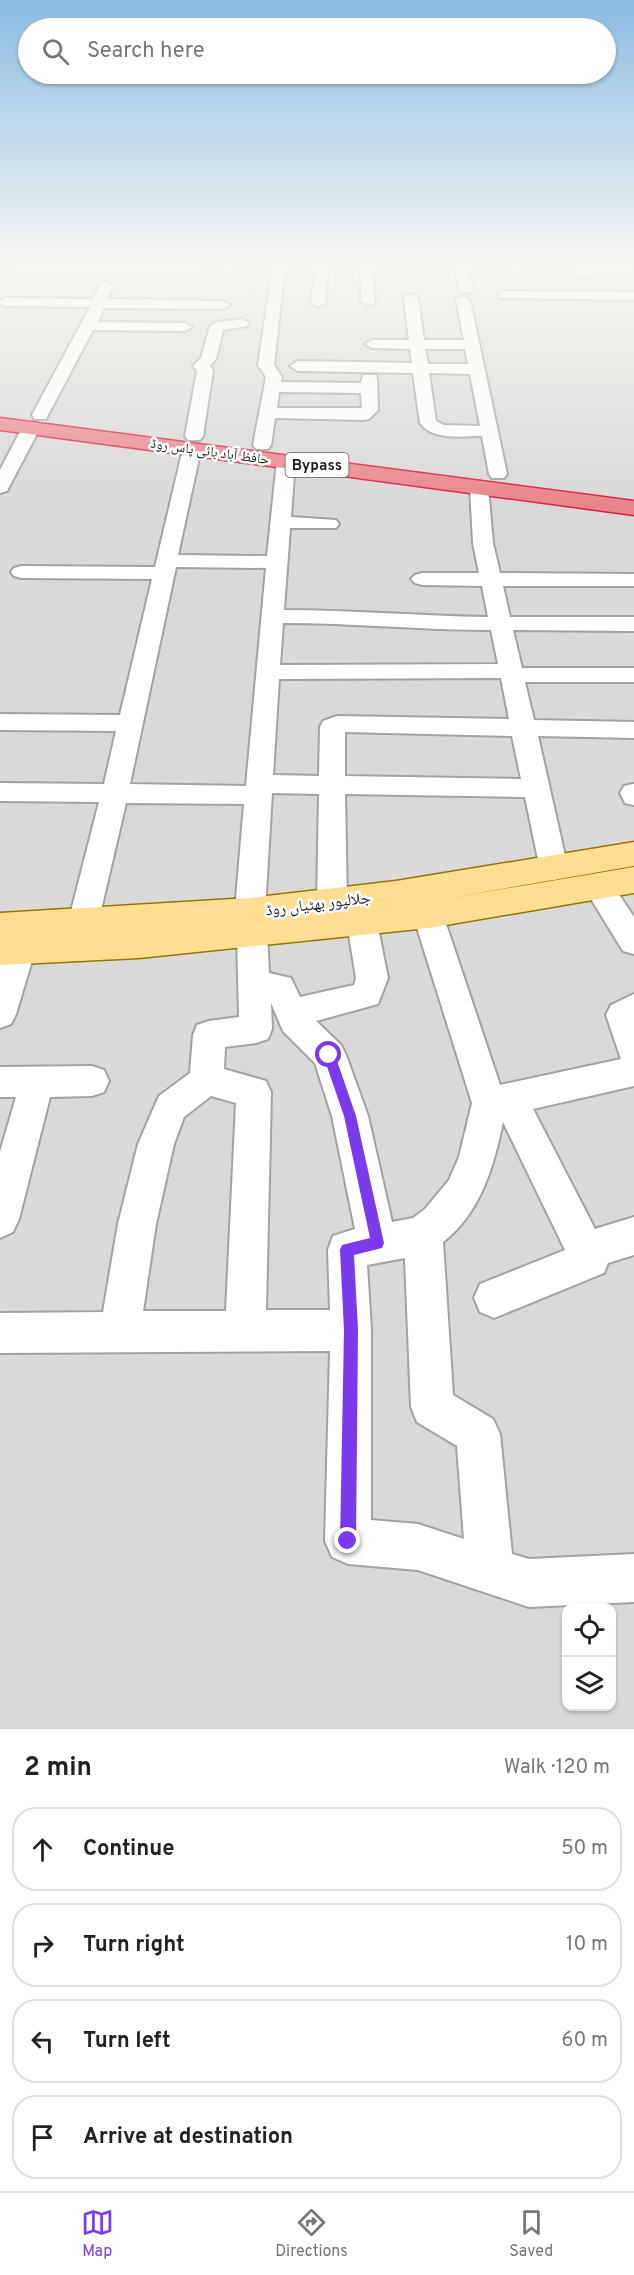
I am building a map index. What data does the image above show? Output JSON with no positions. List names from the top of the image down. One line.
{"streets":{"highway":["حافظ آباد بائی پاس روڈ","Bypass"],"main road":["جلالپور بھٹیاں روڈ"]},"page":{"search":"Search here","heading":["2 min","Walk · 120 m"],"list":[["Continue","50 m"],["Turn right","10 m"],["Turn left","60 m"],"Arrive at destination"],"nav":["Map","Directions","Saved"]}}
